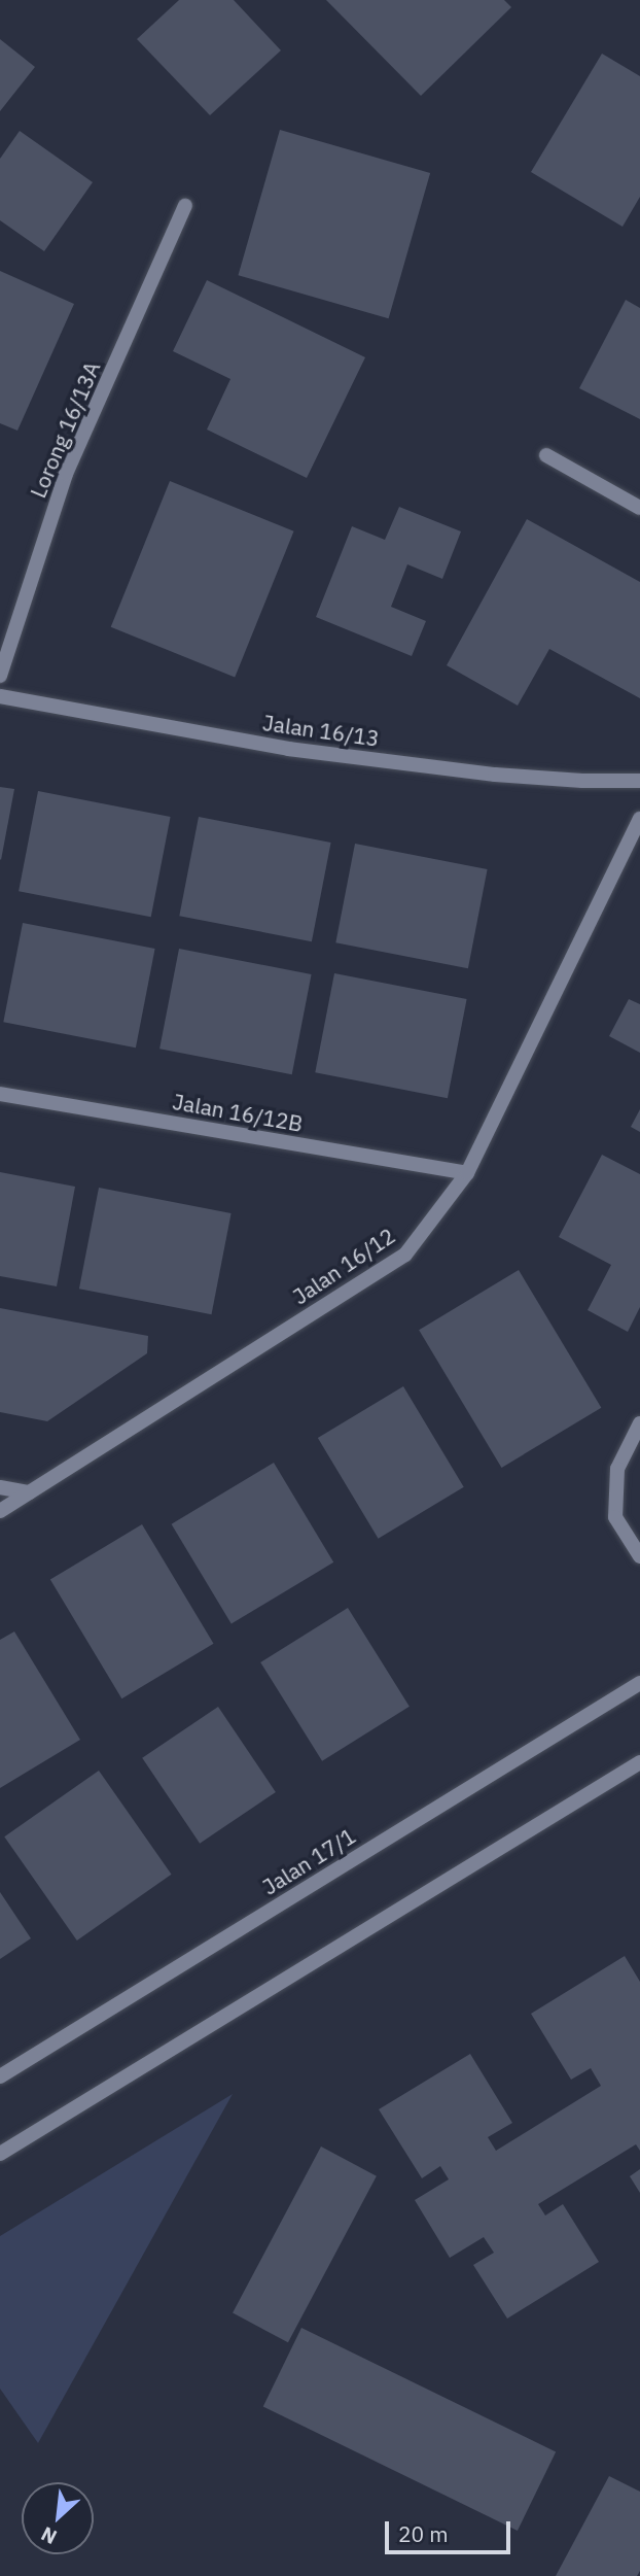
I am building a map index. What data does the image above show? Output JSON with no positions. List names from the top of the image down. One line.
{"streets":{"street":["Lorong 16/13A","Jalan 16/13","Jalan 16/12B","Jalan 16/12","Jalan 17/1"]},"crossings":[["Jalan 16/12B","Jalan 16/12"]],"scale_bar":"20 m","north":"bottom left"}
